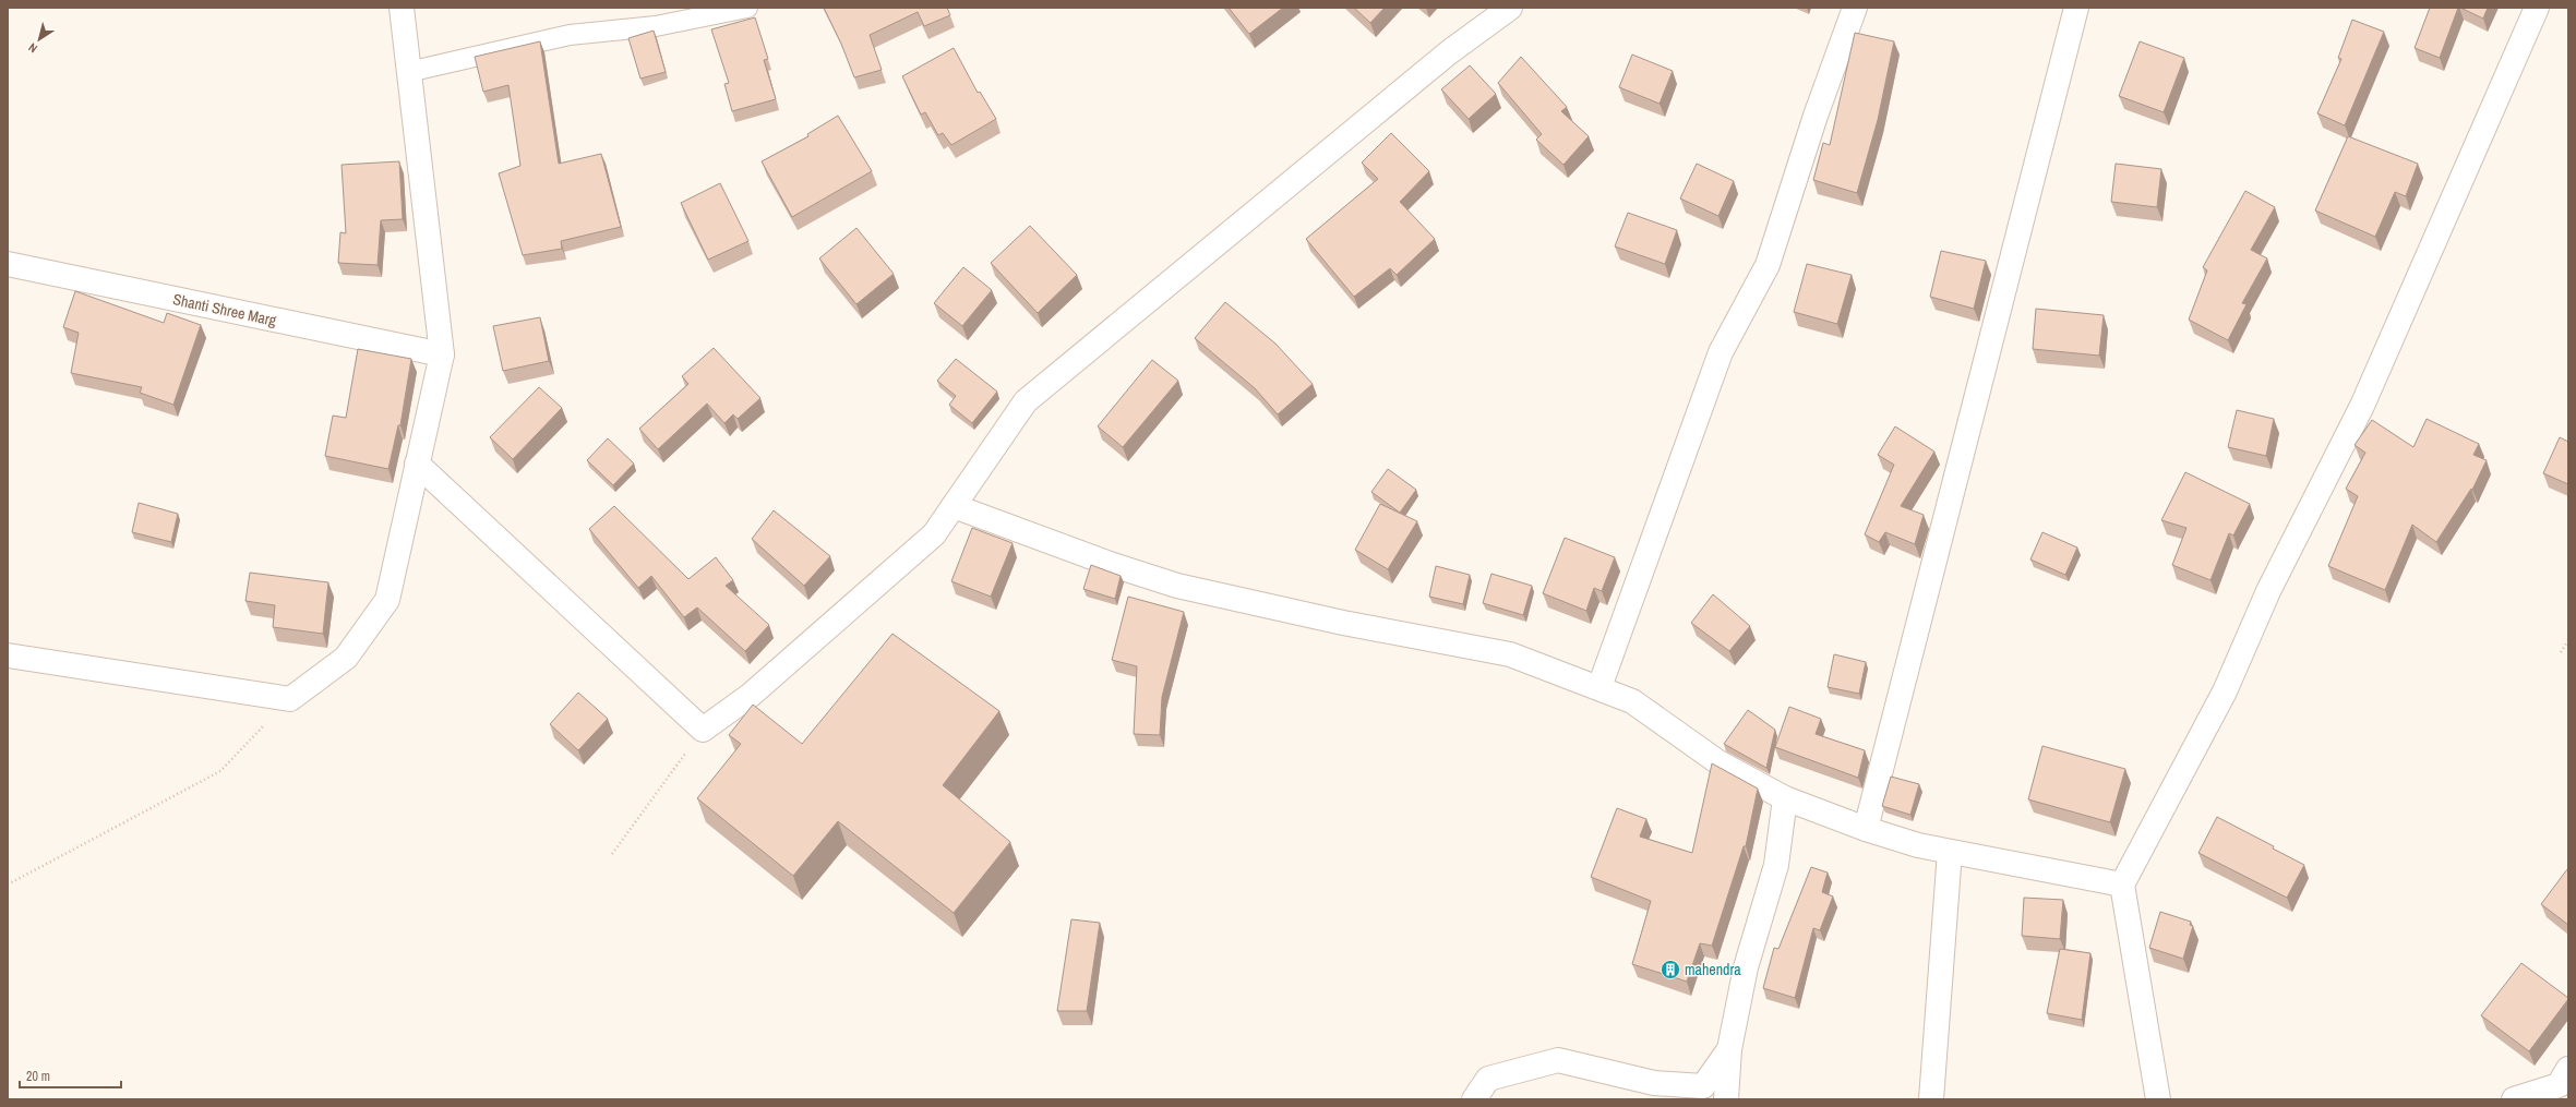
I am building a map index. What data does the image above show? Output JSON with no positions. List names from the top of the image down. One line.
{"streets":{"street":["Shanti Shree Marg"]},"places":{"building":["mahendra"]},"scale_bar":"20 m","north":"bottom left"}
